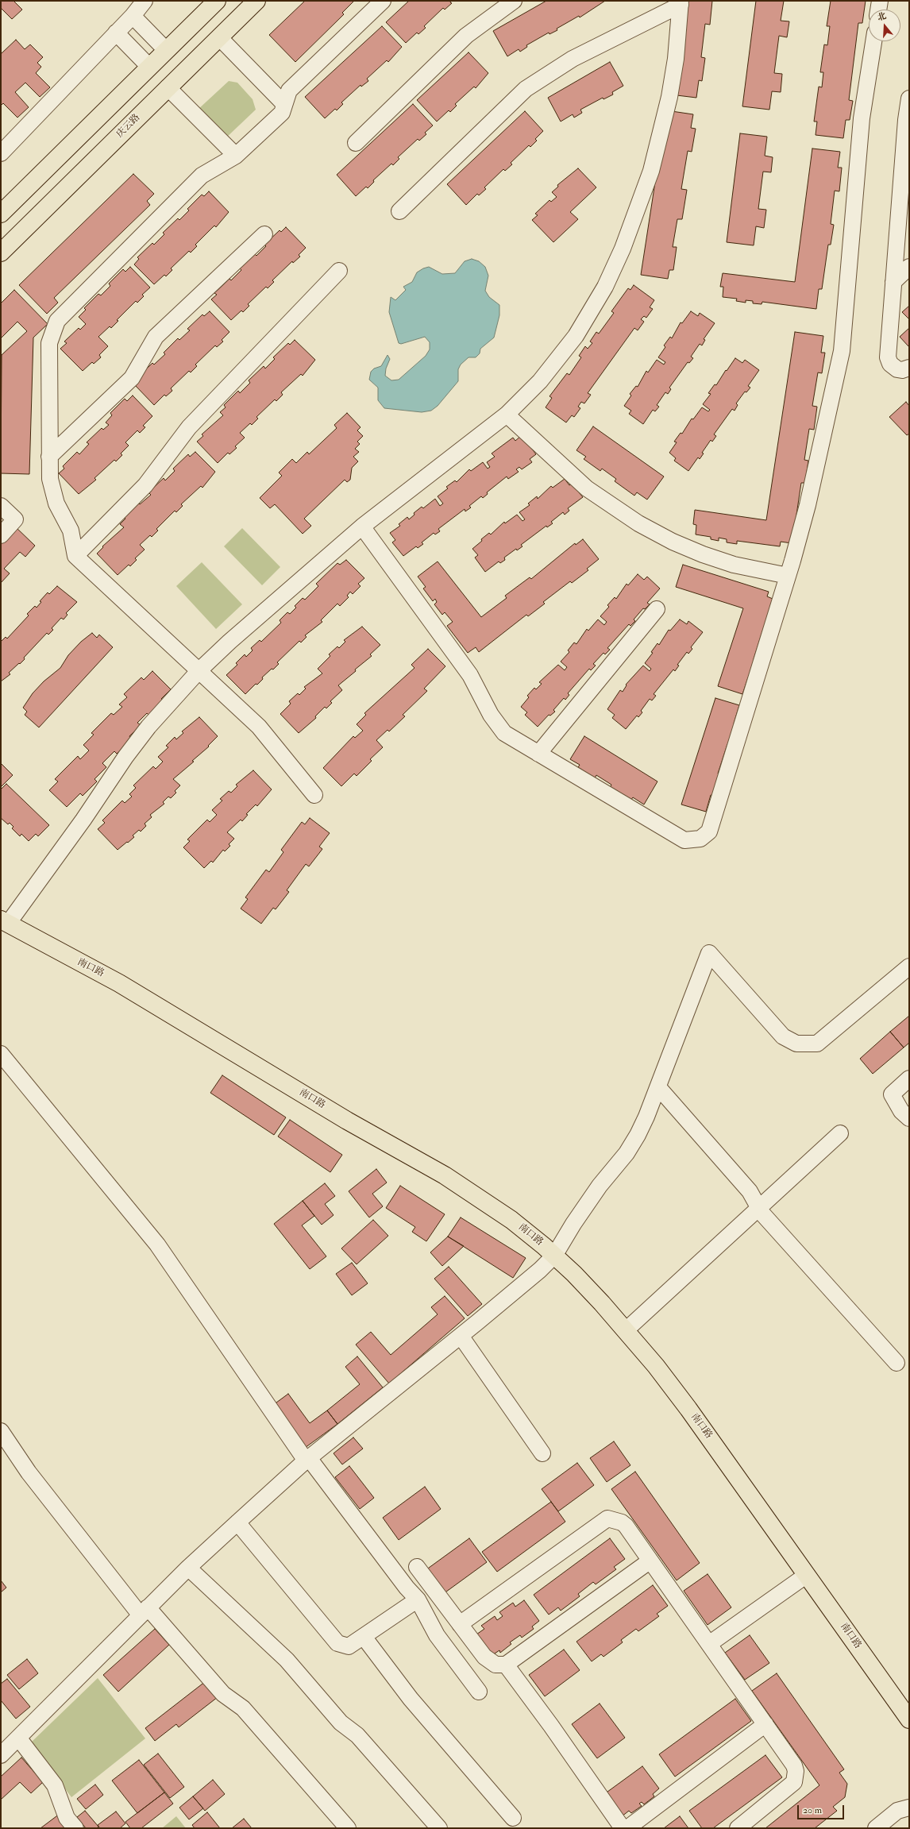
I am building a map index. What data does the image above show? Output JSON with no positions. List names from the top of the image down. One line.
{"streets":{"main road":["庆云路","南口路"]},"scale_bar":"20 m","north":"top"}
